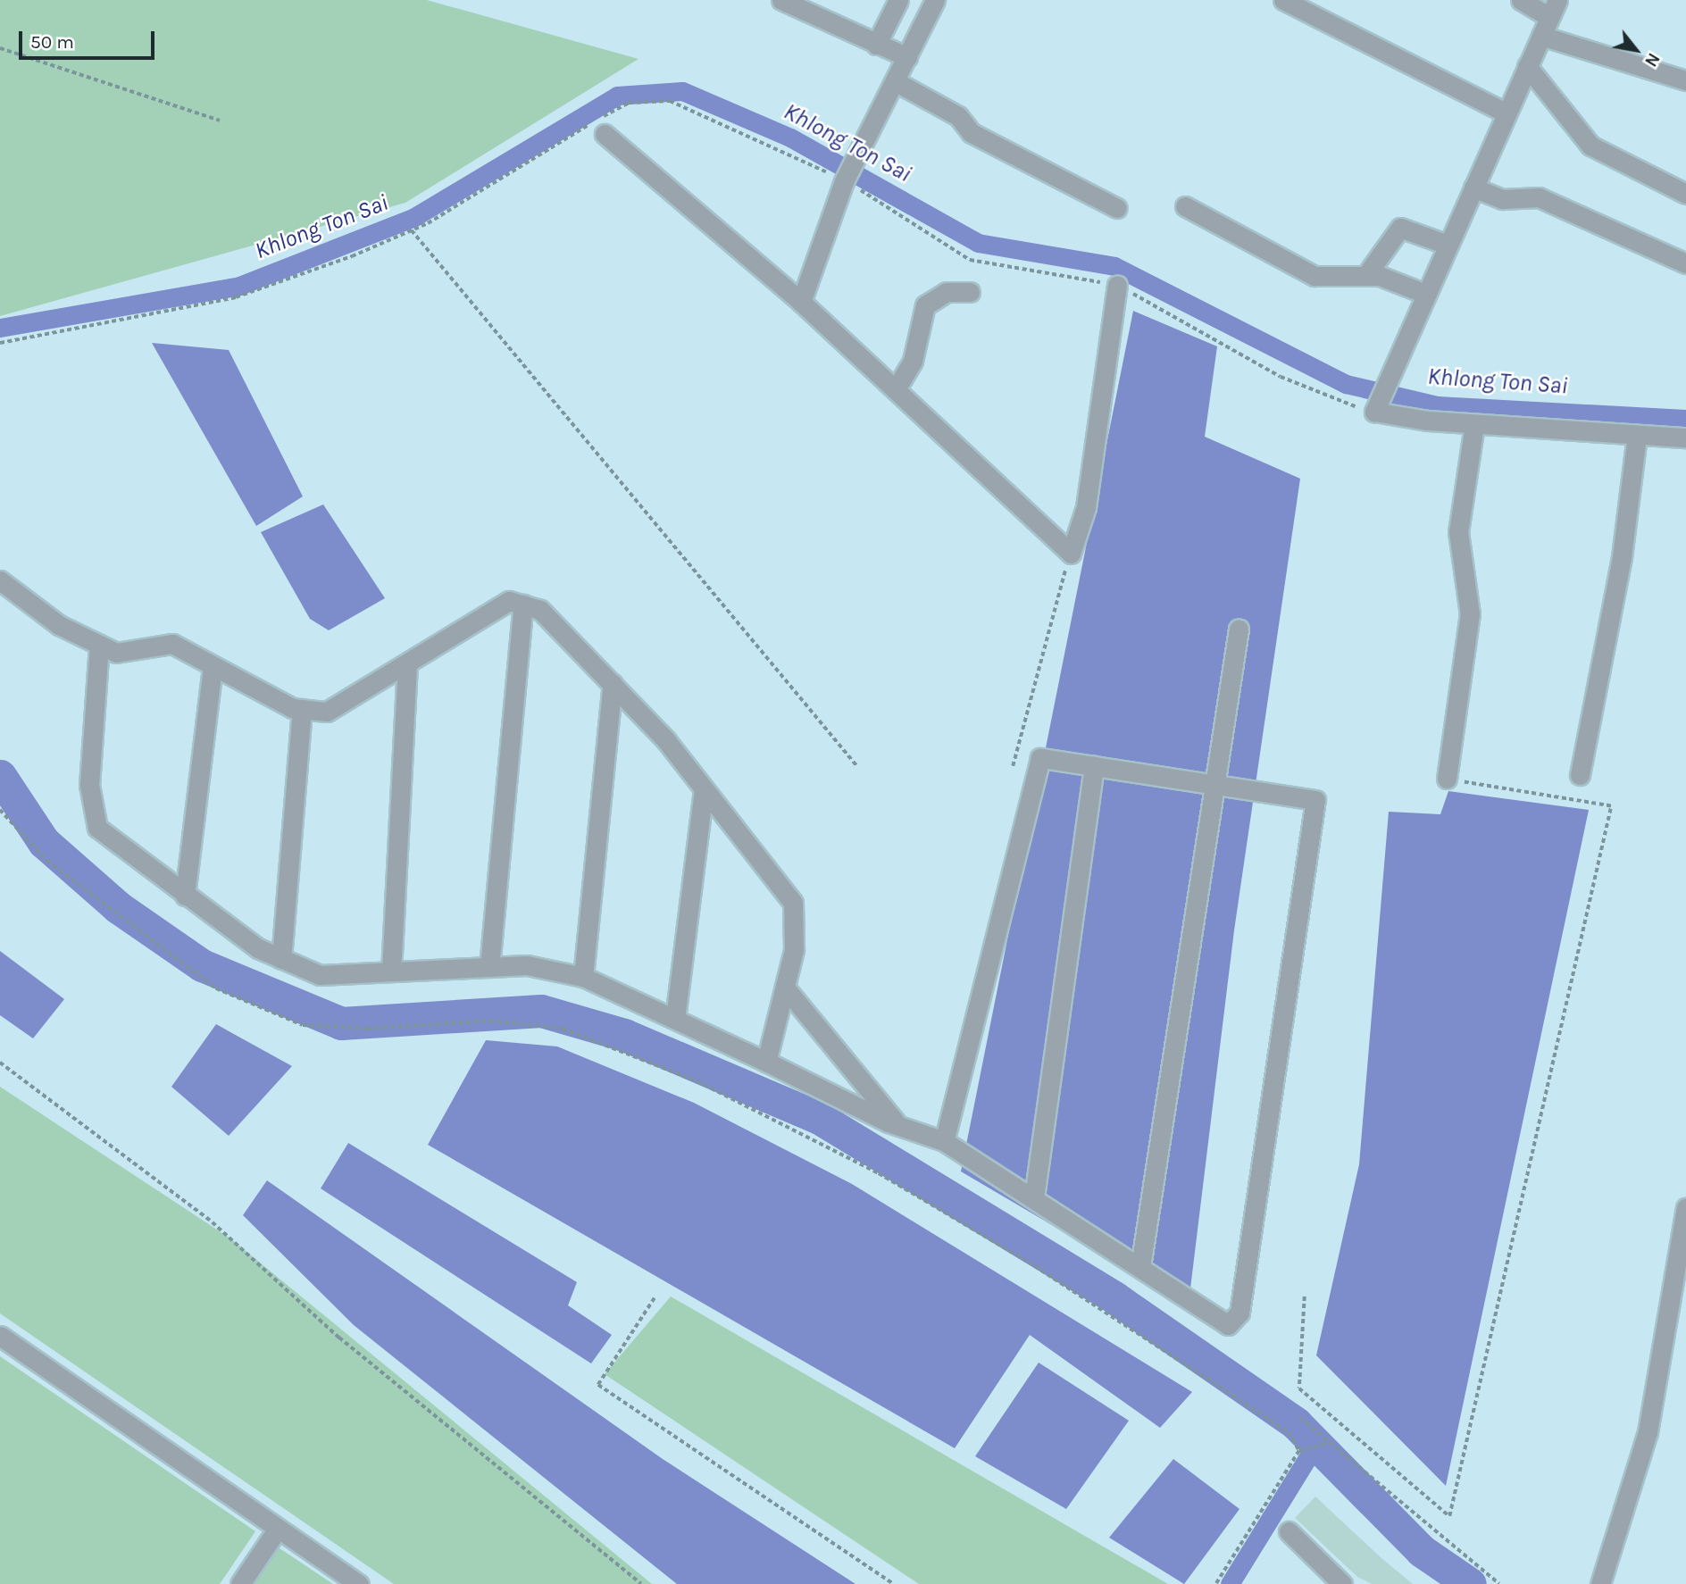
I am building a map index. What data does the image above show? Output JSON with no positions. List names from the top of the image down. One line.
{"water":["Khlong Ton Sai"],"scale_bar":"50 m","north":"bottom right"}
